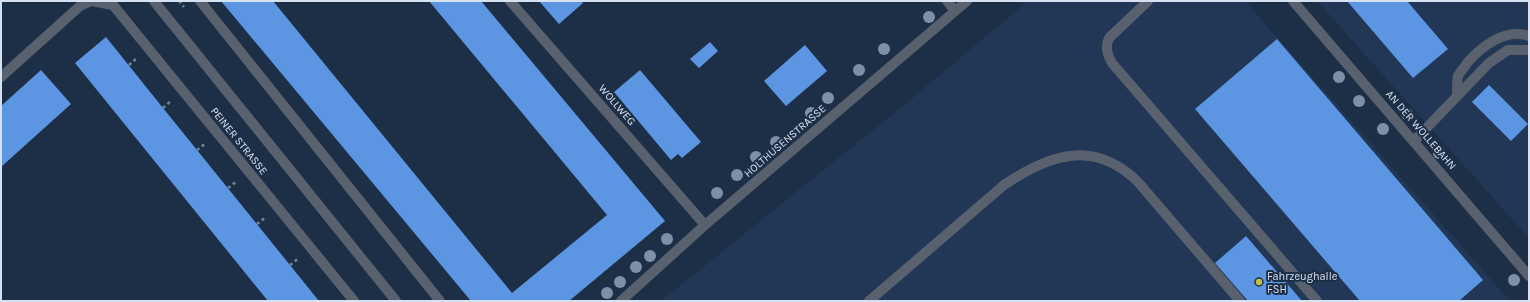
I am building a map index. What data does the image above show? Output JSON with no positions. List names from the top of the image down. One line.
{"streets":{"street":["WOLLWEG","AN DER WOLLEBAHN","PEINER STRASSE","HOLTHUSENSTRASSE"]},"crossings":[["WOLLWEG","HOLTHUSENSTRASSE"]],"places":["Fahrzeughalle FSH"]}
